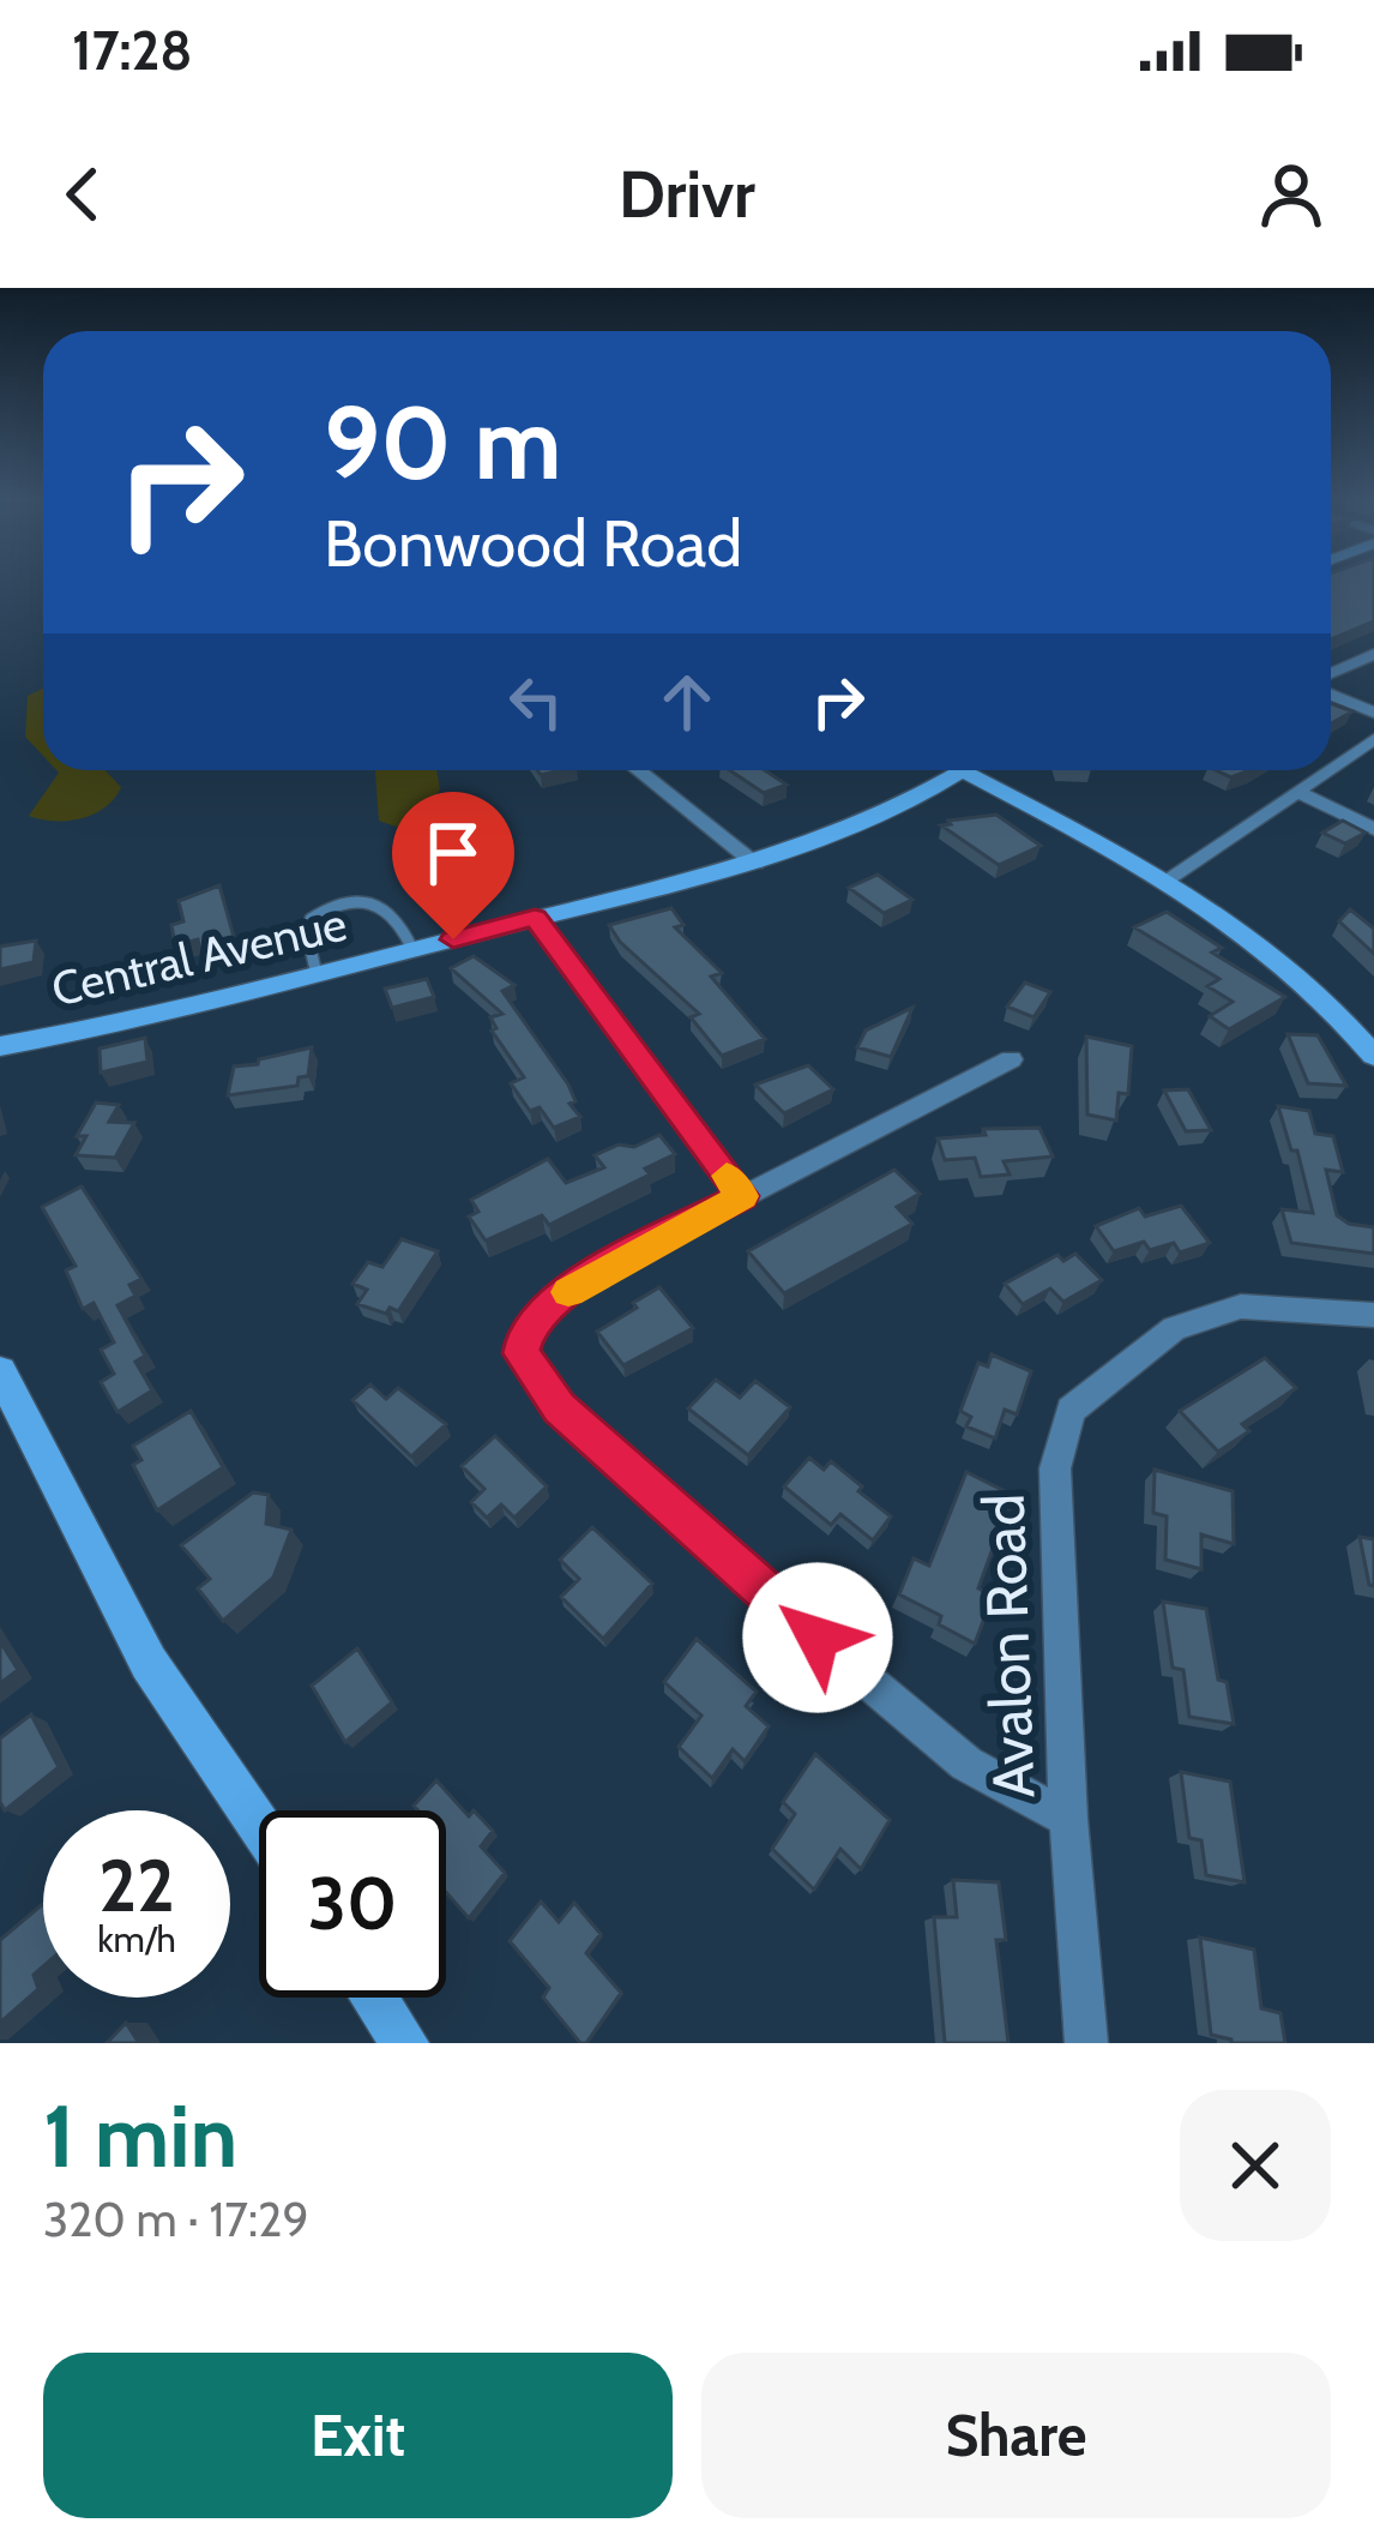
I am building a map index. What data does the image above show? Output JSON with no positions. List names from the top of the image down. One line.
{"streets":{"main road":["Central Avenue"],"street":["Avalon Road"]},"page":{"status":"17:28","header":"Drivr","turn":["90 m","Bonwood Road"],"speed":"22 km/h","limit":"30","heading":["1 min","320 m · 17:29"],"buttons":["Exit","Share"]}}
